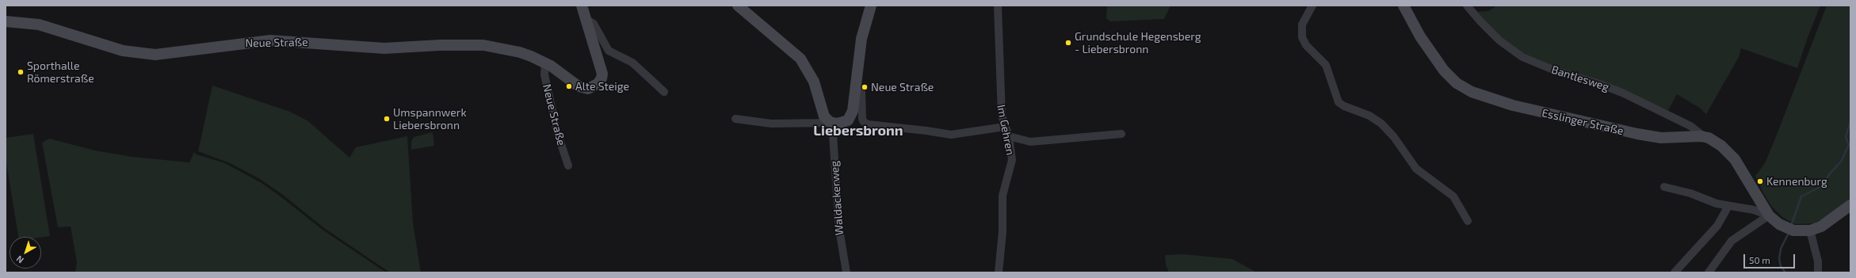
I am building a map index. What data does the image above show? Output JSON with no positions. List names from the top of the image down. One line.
{"streets":{"street":["Neue Straße","Bantlesweg","Esslinger Straße","Im Gehren","Waldackerweg"]},"crossings":[["Bantlesweg","Esslinger Straße"]],"districts":["Liebersbronn"],"places":["Grundschule Hegensberg - Liebersbronn","Sporthalle Römerstraße","Alte Steige","Neue Straße","Umspannwerk Liebersbronn","Kennenburg"],"scale_bar":"50 m","north":"bottom left"}
